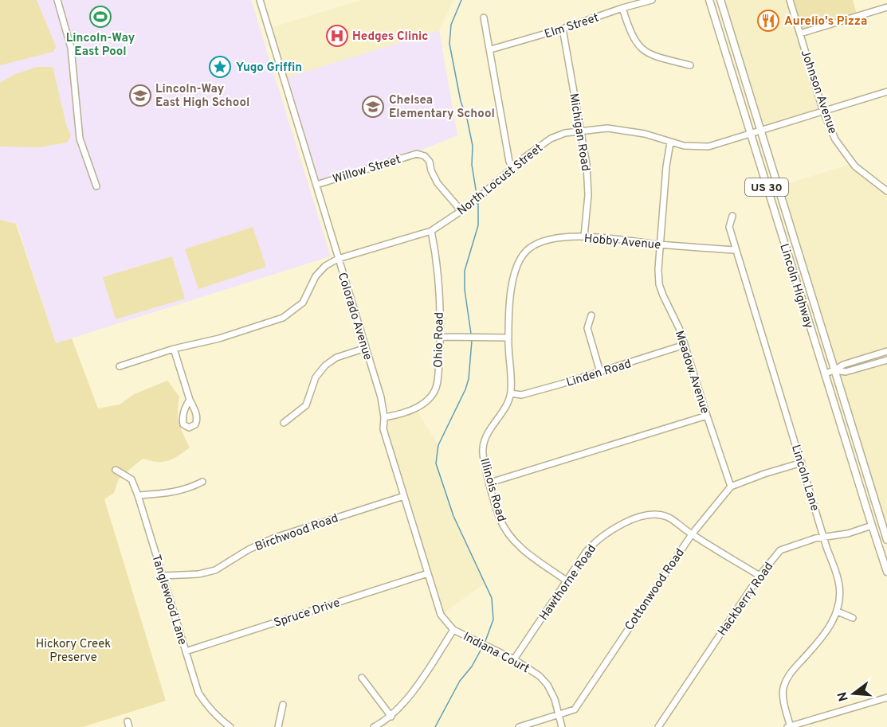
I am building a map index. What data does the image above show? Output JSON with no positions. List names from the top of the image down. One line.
{"streets":{"main road":["US 30","Lincoln Highway"],"street":["Elm Street","Johnson Avenue","Michigan Road","Willow Street","North Locust Street","Hobby Avenue","Colorado Avenue","Ohio Road","Meadow Avenue","Linden Road","Lincoln Lane","Illinois Road","Birchwood Road","Hawthorne Road","Cottonwood Road","Hackberry Road","Tanglewood Lane","Spruce Drive","Indiana Court"]},"crossings":[["Elm Street","Michigan Road"],["Johnson Avenue","North Locust Street"],["Michigan Road","North Locust Street"],["Michigan Road","Hobby Avenue"],["Willow Street","North Locust Street"],["Willow Street","Colorado Avenue"],["North Locust Street","Lincoln Highway"],["North Locust Street","Colorado Avenue"],["North Locust Street","Ohio Road"],["North Locust Street","Meadow Avenue"],["Hobby Avenue","Meadow Avenue"],["Hobby Avenue","Lincoln Lane"],["Hobby Avenue","Illinois Road"],["Lincoln Highway","Hackberry Road"],["Colorado Avenue","Ohio Road"],["Colorado Avenue","Birchwood Road"],["Colorado Avenue","Spruce Drive"],["Colorado Avenue","Indiana Court"],["Meadow Avenue","Linden Road"],["Meadow Avenue","Cottonwood Road"],["Linden Road","Illinois Road"],["Lincoln Lane","Cottonwood Road"],["Lincoln Lane","Hackberry Road"],["Illinois Road","Hawthorne Road"],["Birchwood Road","Tanglewood Lane"],["Hawthorne Road","Cottonwood Road"],["Hawthorne Road","Hackberry Road"],["Hawthorne Road","Indiana Court"],["Cottonwood Road","Indiana Court"],["Tanglewood Lane","Spruce Drive"]],"parks":["Hickory Creek Preserve"],"places":{"sports":["Lincoln-Way East Pool"],"restaurant":["Aurelio's Pizza"],"hospital":["Hedges Clinic"],"place":["Yugo Griffin"],"school or university":["Lincoln-Way East High School","Chelsea Elementary School"]},"north":"left"}
